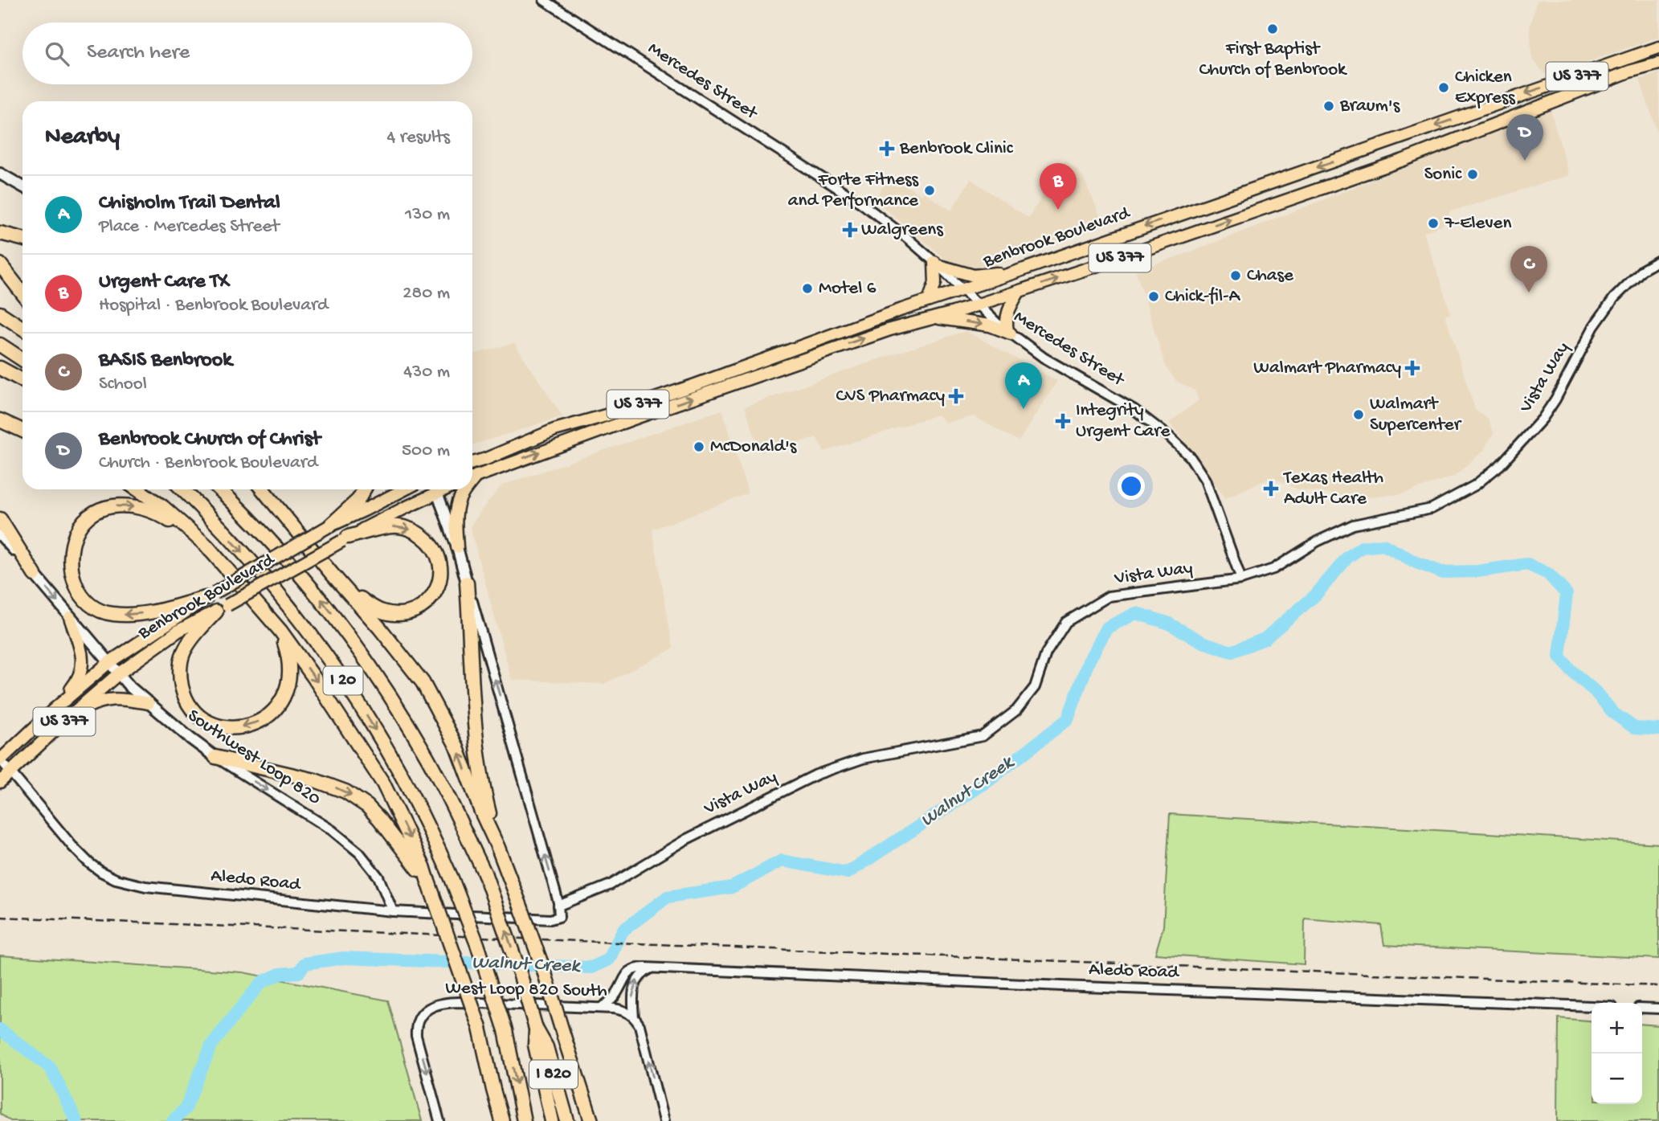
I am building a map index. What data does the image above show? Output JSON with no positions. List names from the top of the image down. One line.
{"streets":{"highway":["I 20","I 820"],"main road":["US 377","Benbrook Boulevard","Southwest Loop 820"],"street":["Mercedes Street","Vista Way","Aledo Road","West Loop 820 South"]},"crossings":[["Mercedes Street","Benbrook Boulevard"],["Mercedes Street","Vista Way"],["Benbrook Boulevard","Southwest Loop 820"],["Benbrook Boulevard","Aledo Road"],["Vista Way","Aledo Road"],["I 20","I 820"],["Southwest Loop 820","Aledo Road"],["Aledo Road","West Loop 820 South"]],"one_way":["Southwest Loop 820"],"water":["Walnut Creek"],"places":{"other":["First Baptist Church of Benbrook","Chicken Express","Braum's","Sonic","Forte Fitness and Performance","7-Eleven","Chase","Motel 6","Chick-fil-A","Walmart Supercenter","McDonald's"],"health":["Benbrook Clinic","Walgreens","Walmart Pharmacy","CVS Pharmacy","Integrity Urgent Care","Texas Health Adult Care"]},"page":{"search":"Search here","heading":["Nearby","4 results"],"pins":["D","B","C","A"],"list":[{"mark":"A","name":"Chisholm Trail Dental","note":"Place · Mercedes Street","value":"130 m"},{"mark":"B","name":"Urgent Care TX","note":"Hospital · Benbrook Boulevard","value":"280 m"},{"mark":"C","name":"BASIS Benbrook","note":"School","value":"430 m"},{"mark":"D","name":"Benbrook Church of Christ","note":"Church · Benbrook Boulevard","value":"500 m"}],"map_buttons":["+","−"]}}
